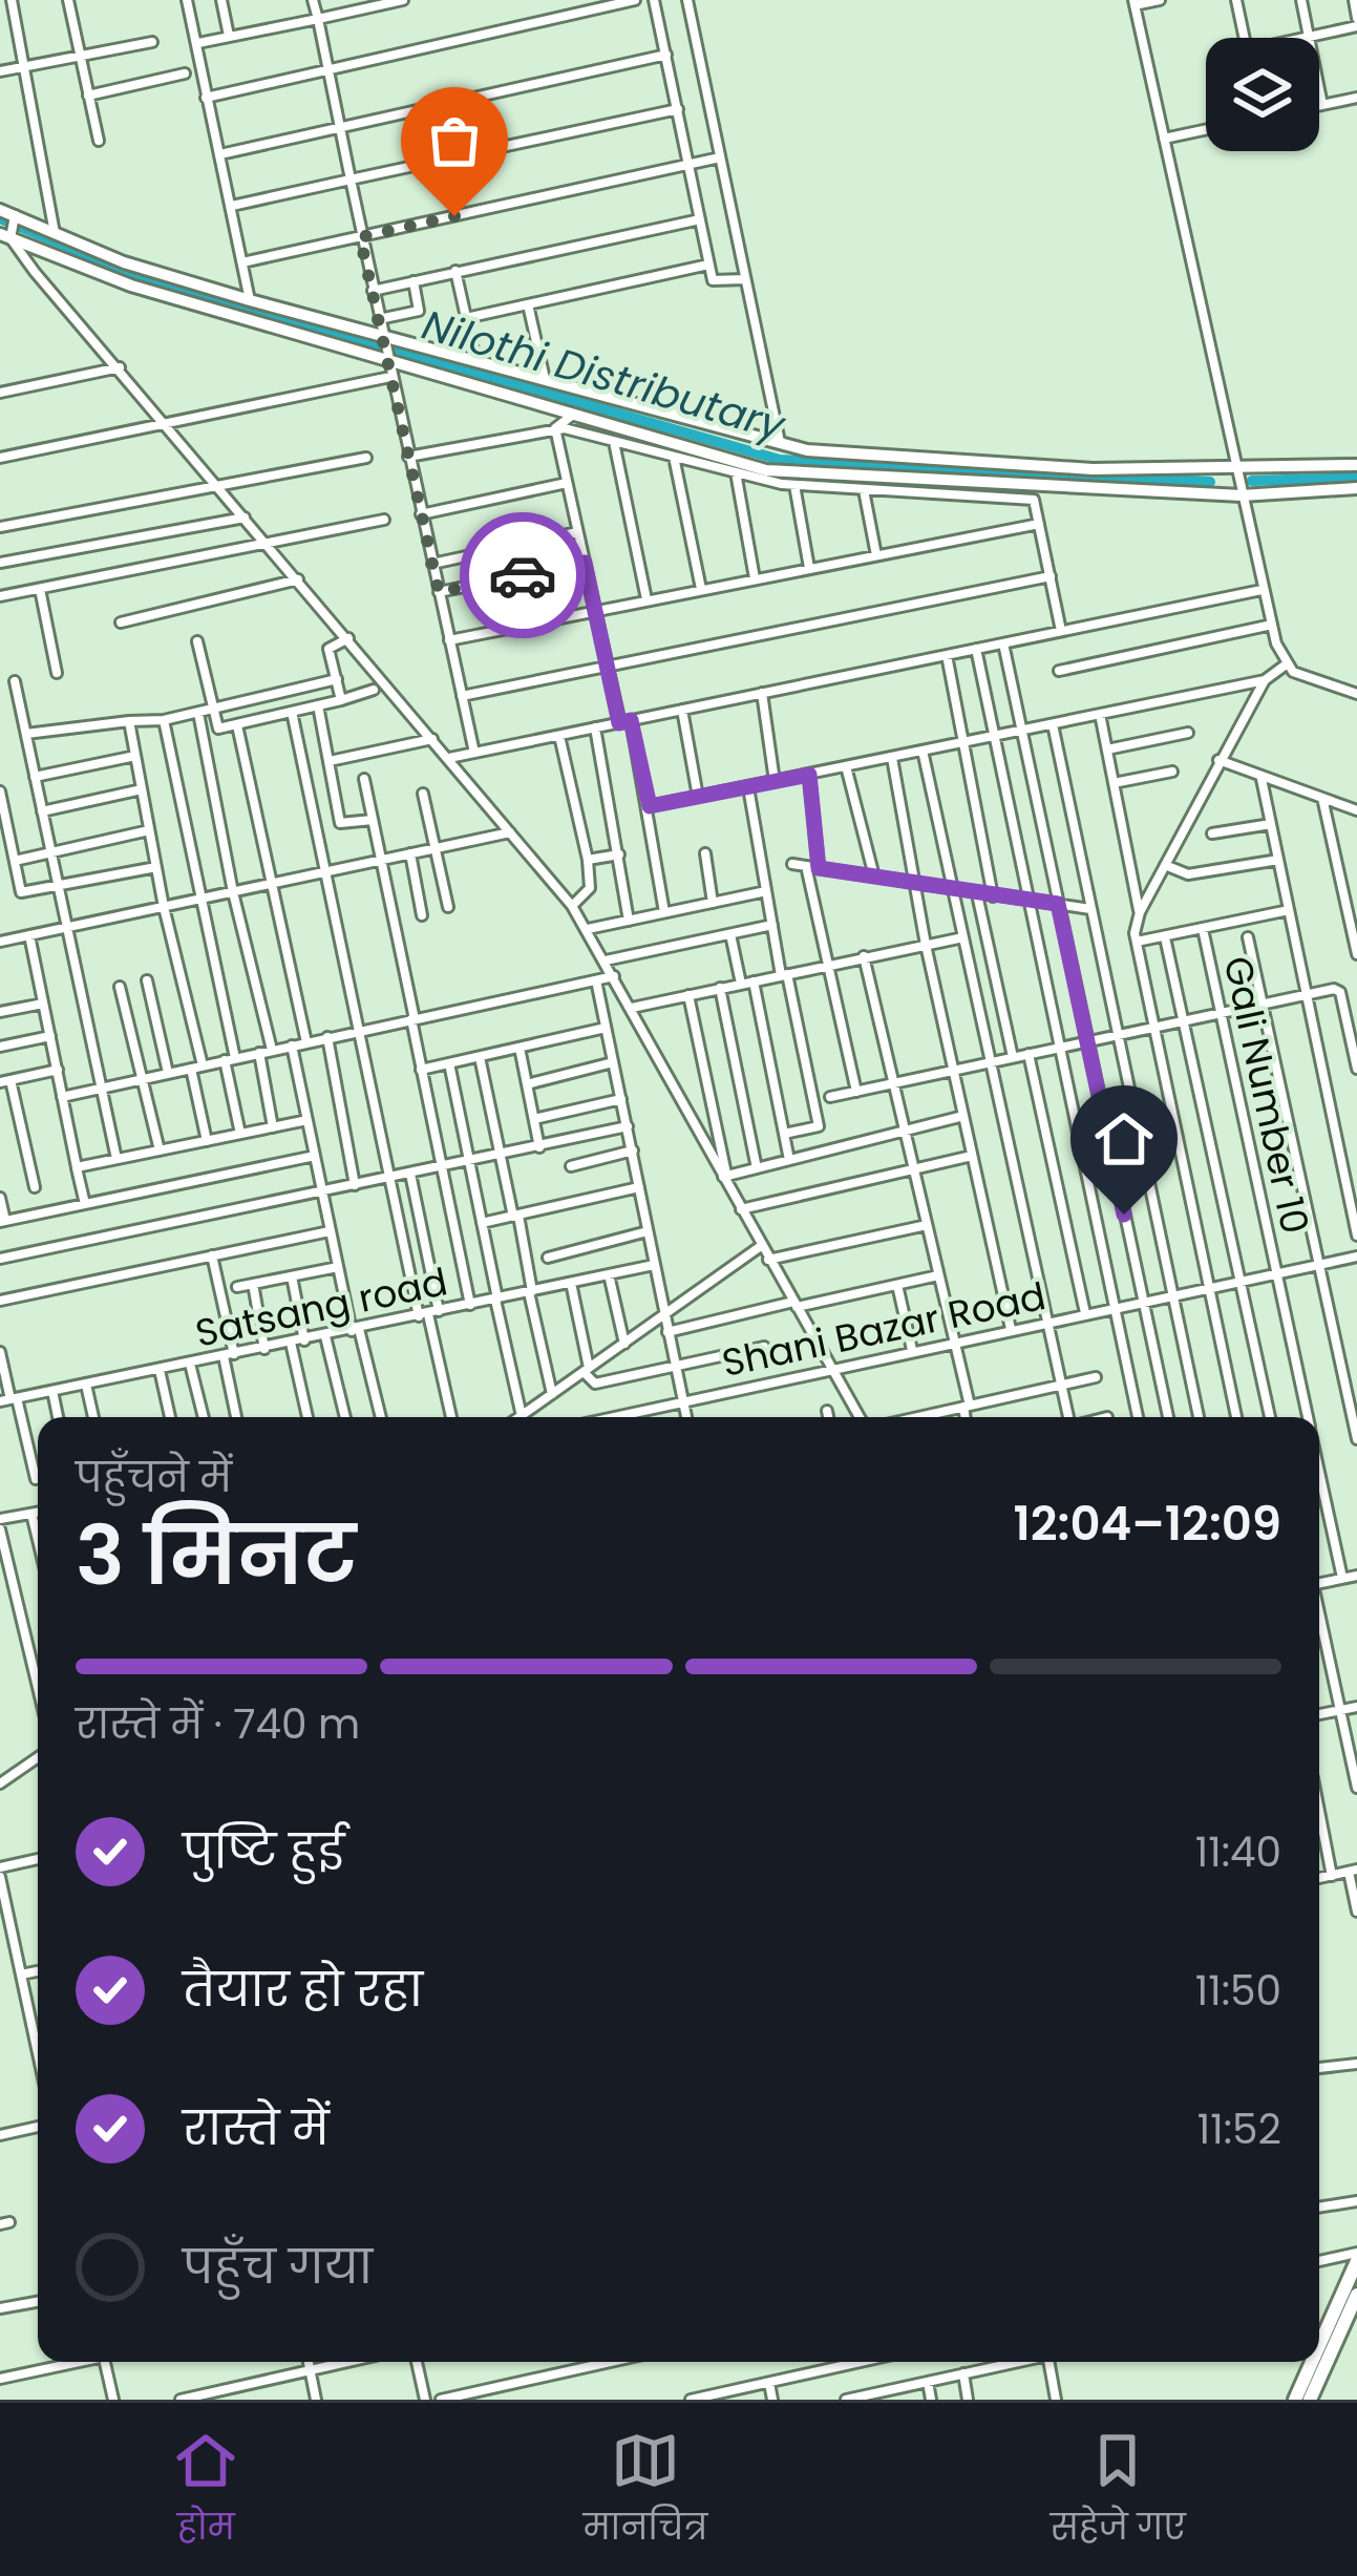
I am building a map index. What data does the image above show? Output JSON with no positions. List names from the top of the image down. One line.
{"streets":{"street":["Gali Number 10","Satsang road","Shani Bazar Road"]},"crossings":[["Gali Number 10","Shani Bazar Road"]],"water":["Nilothi Distributary"],"page":{"heading":["3 मिनट","पहुँचने में","12:04–12:09"],"bar":"रास्ते में · 740 m","list":[["पुष्टि हुई","11:40"],["तैयार हो रहा","11:50"],["रास्ते में","11:52"],"पहुँच गया"],"tabs":["होम","मानचित्र","सहेजे गए"]}}
